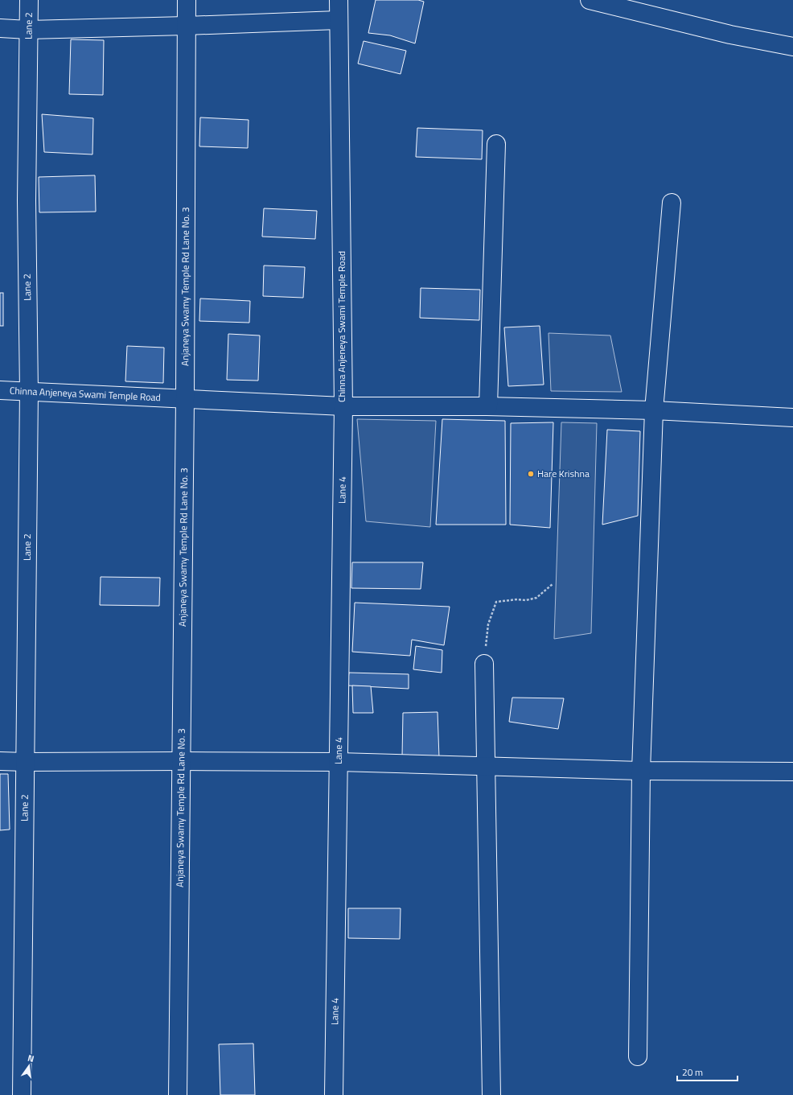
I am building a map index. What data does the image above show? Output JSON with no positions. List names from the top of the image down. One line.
{"streets":{"street":["Lane 2","Anjaneya Swamy Temple Rd Lane No. 3","Chinna Anjeneya Swami Temple Road","Lane 4"]},"crossings":[["Lane 2","Chinna Anjeneya Swami Temple Road"],["Anjaneya Swamy Temple Rd Lane No. 3","Chinna Anjeneya Swami Temple Road"],["Chinna Anjeneya Swami Temple Road","Lane 4"]],"places":["Hare Krishna"],"scale_bar":"20 m","north":"top"}
